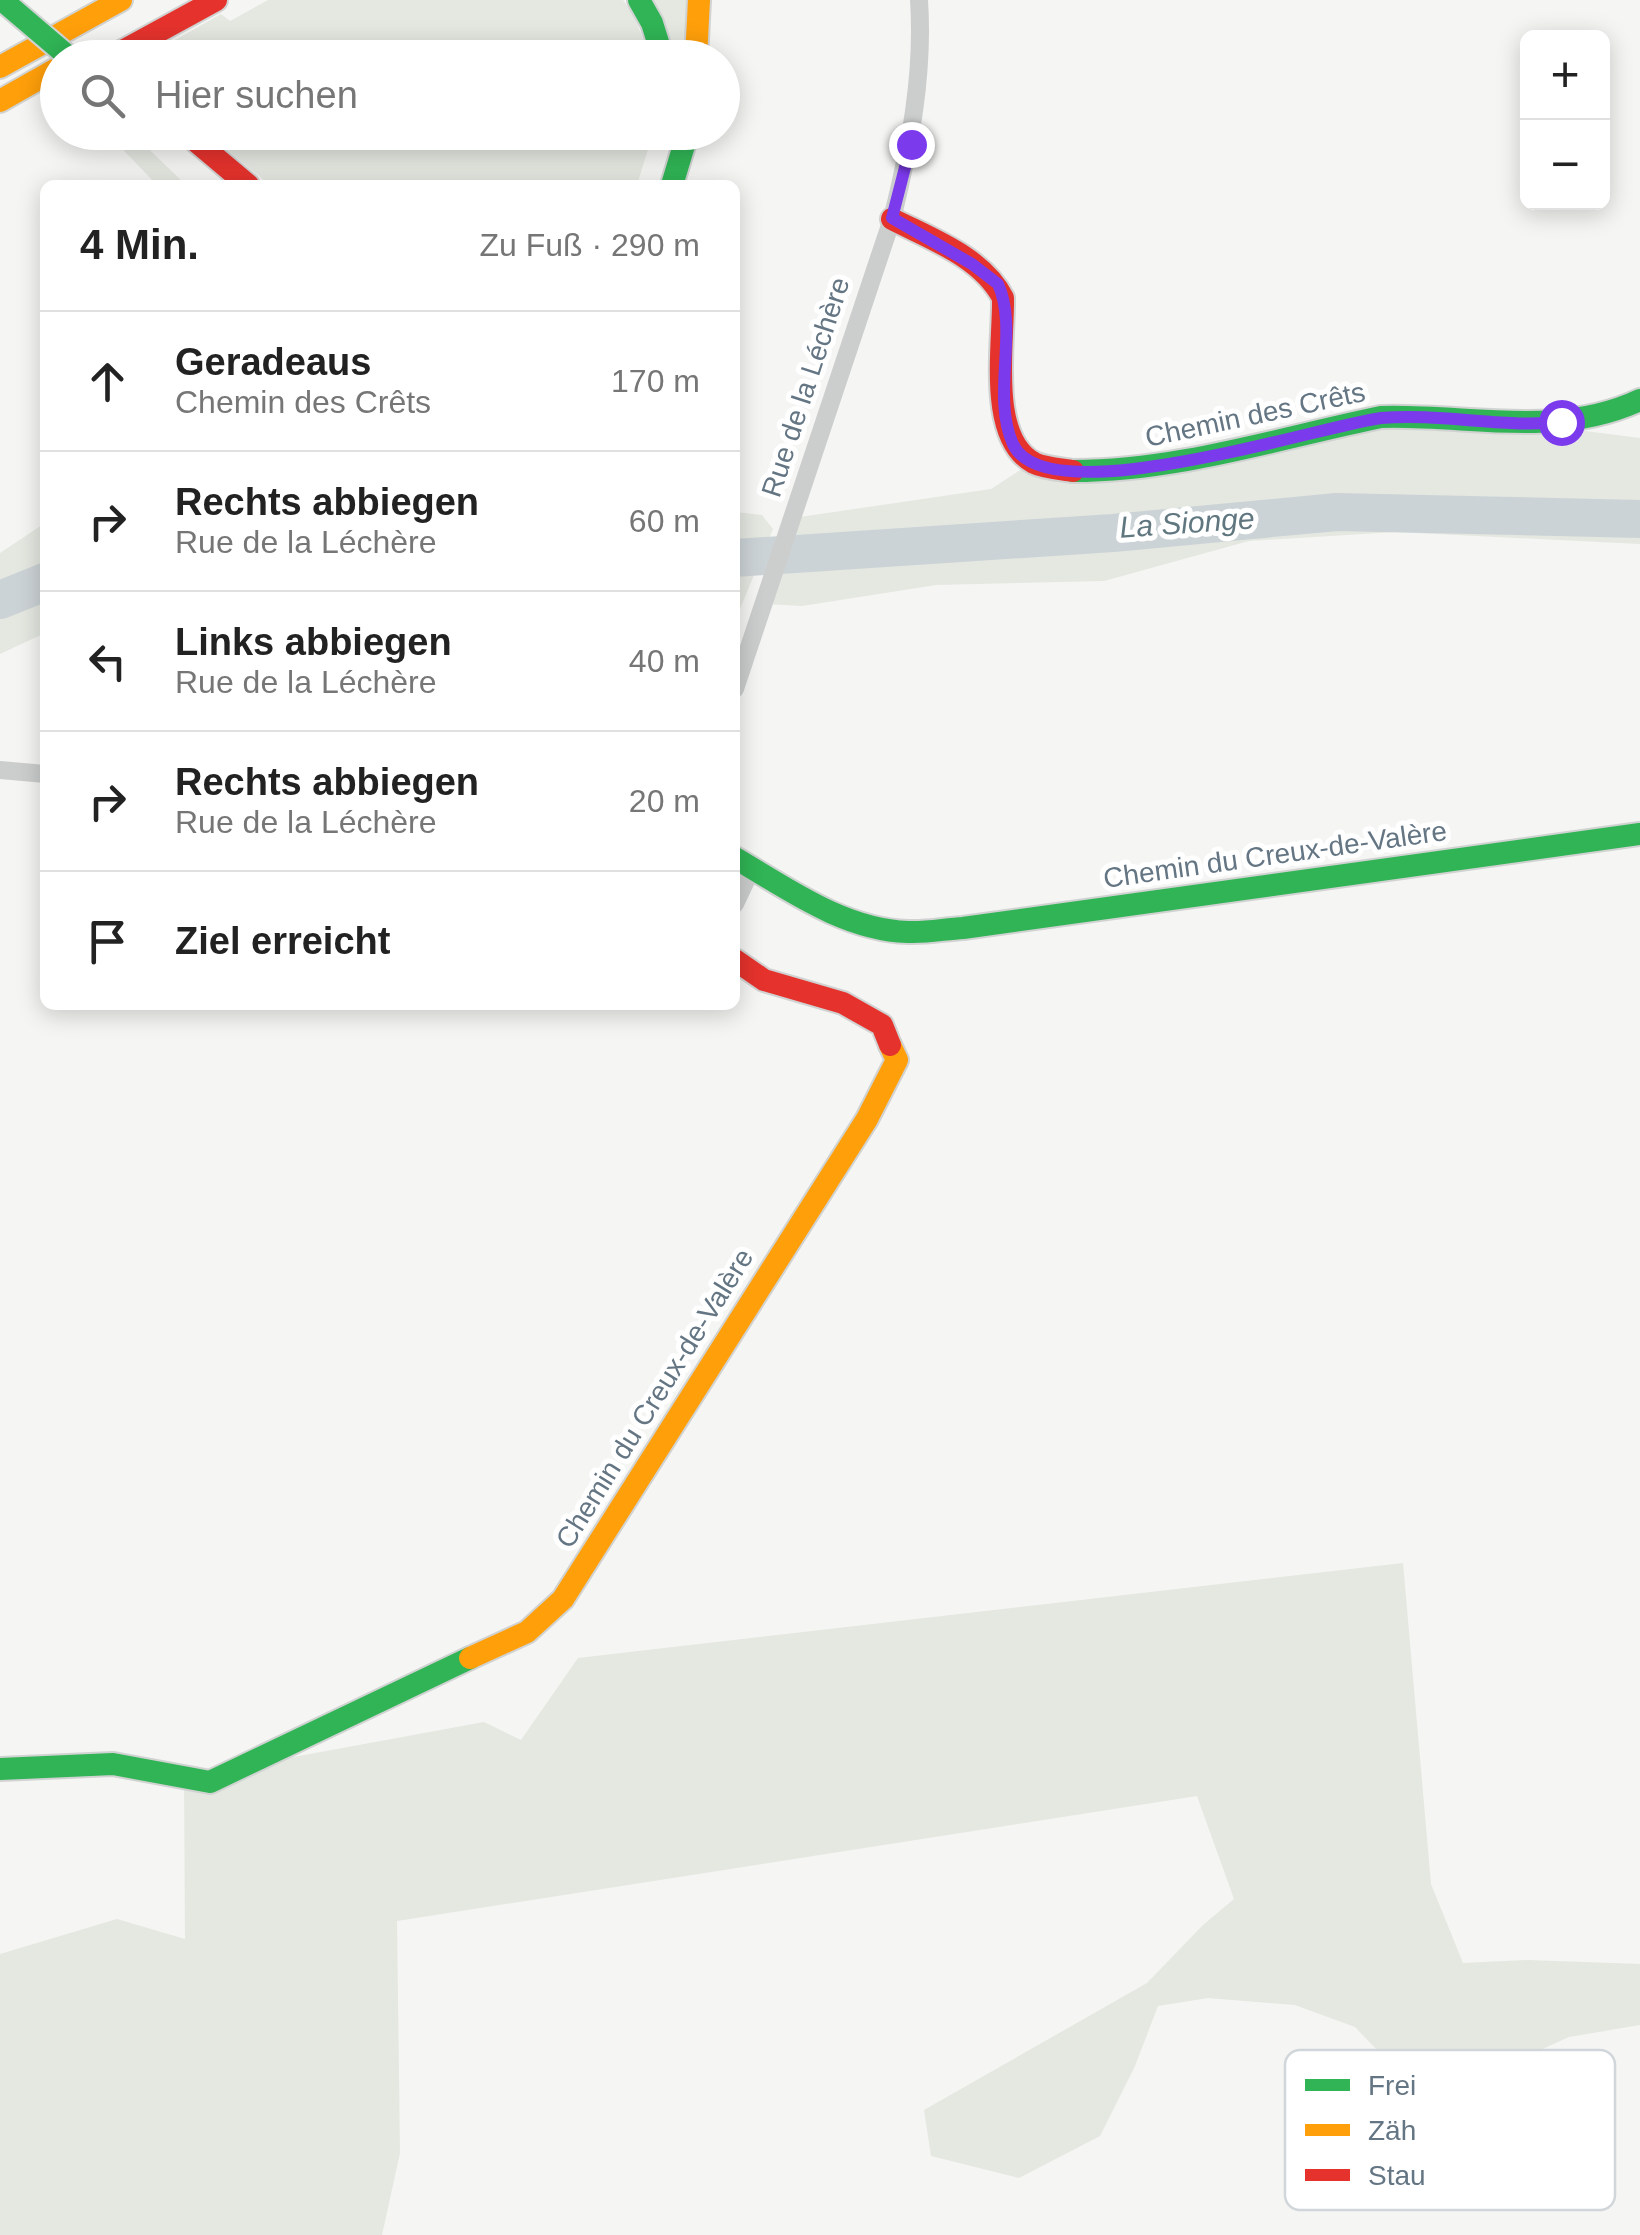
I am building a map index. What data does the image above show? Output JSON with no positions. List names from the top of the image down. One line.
{"streets":{"main road":["Chemin des Crêts","Chemin du Creux-de-Valère"],"street":["Rue de la Léchère"]},"crossings":[["Rue de la Léchère","Chemin des Crêts"]],"water":["La Sionge"],"legend":["Frei","Zäh","Stau"],"page":{"map_buttons":["+","−"],"search":"Hier suchen","heading":["4 Min.","Zu Fuß · 290 m"],"list":[["Geradeaus","Chemin des Crêts","170 m"],["Rechts abbiegen","Rue de la Léchère","60 m"],["Links abbiegen","Rue de la Léchère","40 m"],["Rechts abbiegen","Rue de la Léchère","20 m"],"Ziel erreicht"]}}
